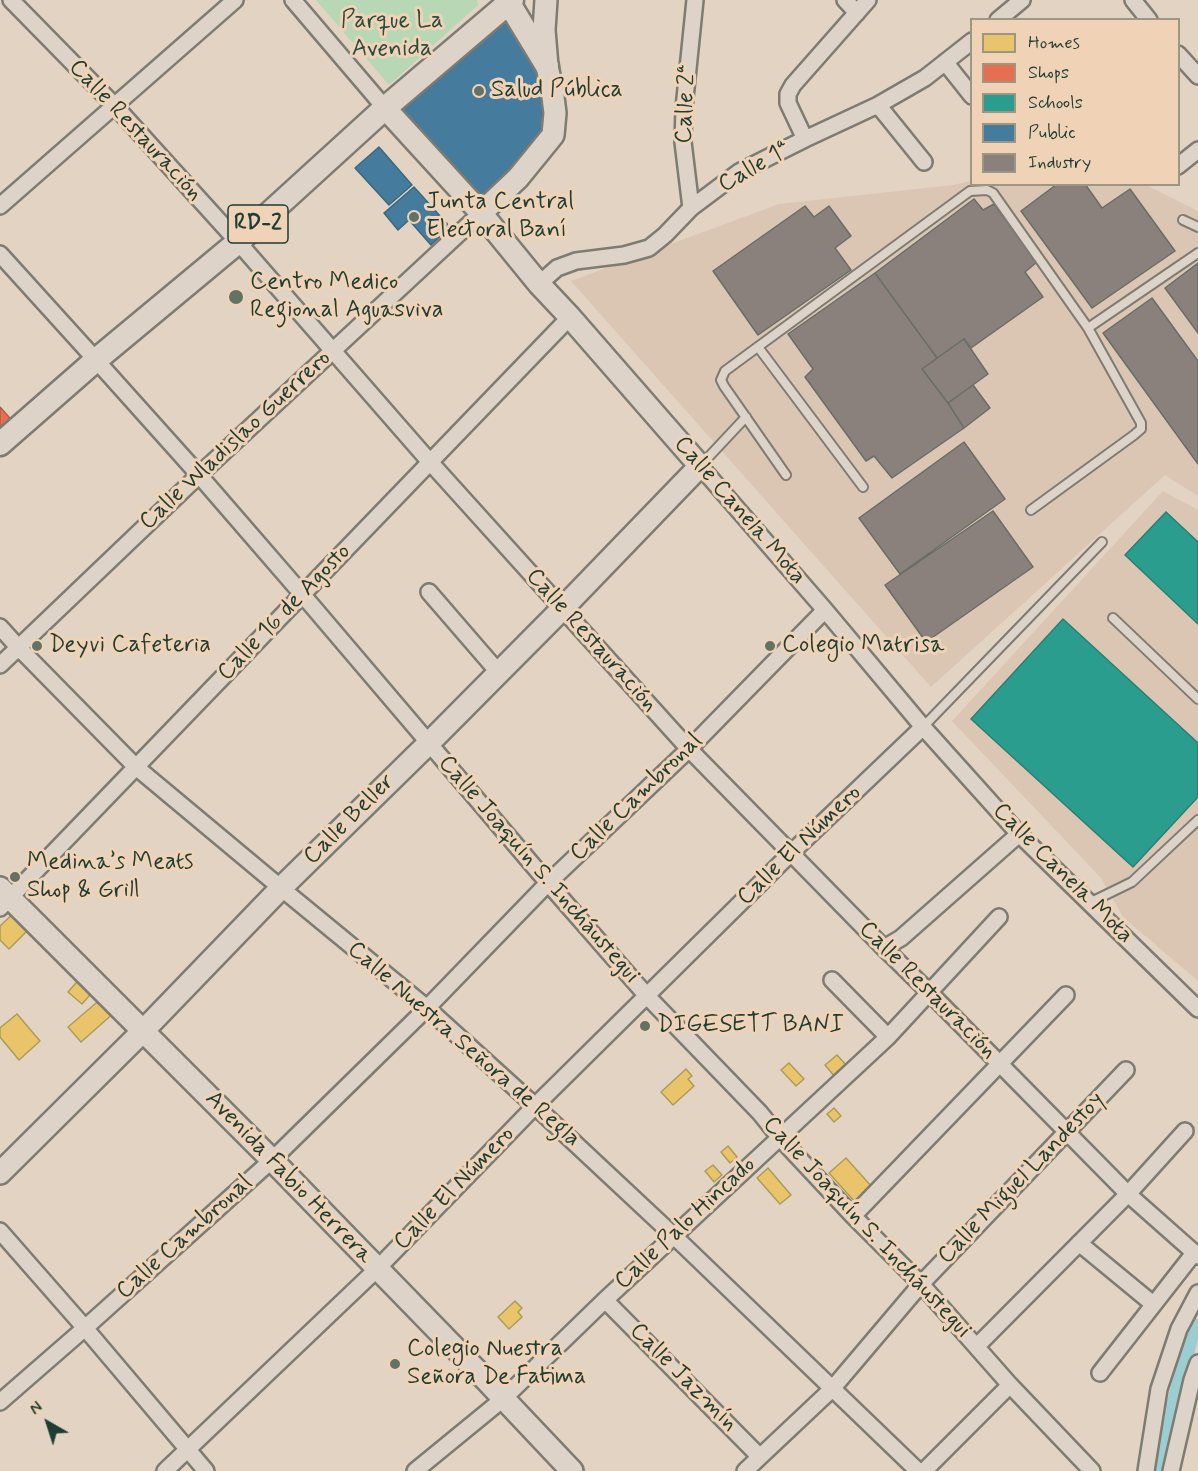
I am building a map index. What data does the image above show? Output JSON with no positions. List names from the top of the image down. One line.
{"streets":{"main road":["RD-2","Calle Wladislao Guerrero","Calle Canela Mota","Calle Beller","Avenida Fabio Herrera"],"street":["Calle 2ª","Calle Restauración","Calle 1ª","Calle 16 de Agosto","Calle Cambronal","Calle El Número","Calle Joaquín S. Incháustegui","Calle Nuestra Señora de Regla","Calle Miguel Landestoy","Calle Palo Hincado","Calle Jazmín"]},"crossings":[["Calle 2ª","Calle 1ª"],["Calle Restauración","RD-2"],["Calle Restauración","Calle Wladislao Guerrero"],["Calle Restauración","Calle 16 de Agosto"],["Calle Restauración","Calle Cambronal"],["Calle Restauración","Calle Beller"],["Calle Restauración","Calle El Número"],["Calle Restauración","Calle Miguel Landestoy"],["Calle Restauración","Calle Palo Hincado"],["Calle 1ª","Calle Canela Mota"],["RD-2","Calle Canela Mota"],["RD-2","Calle Joaquín S. Incháustegui"],["Calle Wladislao Guerrero","Calle Canela Mota"],["Calle Wladislao Guerrero","Calle Joaquín S. Incháustegui"],["Calle Wladislao Guerrero","Calle Nuestra Señora de Regla"],["Calle Canela Mota","Calle 16 de Agosto"],["Calle Canela Mota","Calle Cambronal"],["Calle Canela Mota","Calle Beller"],["Calle Canela Mota","Calle El Número"],["Calle 16 de Agosto","Calle Joaquín S. Incháustegui"],["Calle 16 de Agosto","Calle Nuestra Señora de Regla"],["Calle 16 de Agosto","Avenida Fabio Herrera"],["Calle Cambronal","Calle Joaquín S. Incháustegui"],["Calle Cambronal","Calle Nuestra Señora de Regla"],["Calle Cambronal","Avenida Fabio Herrera"],["Calle Beller","Calle Joaquín S. Incháustegui"],["Calle Beller","Calle Nuestra Señora de Regla"],["Calle Beller","Avenida Fabio Herrera"],["Calle El Número","Calle Joaquín S. Incháustegui"],["Calle El Número","Calle Nuestra Señora de Regla"],["Calle El Número","Avenida Fabio Herrera"],["Calle Joaquín S. Incháustegui","Calle Miguel Landestoy"],["Calle Joaquín S. Incháustegui","Calle Palo Hincado"],["Calle Nuestra Señora de Regla","Calle Miguel Landestoy"],["Calle Nuestra Señora de Regla","Calle Palo Hincado"],["Avenida Fabio Herrera","Calle Palo Hincado"],["Calle Miguel Landestoy","Calle Jazmín"],["Calle Palo Hincado","Calle Jazmín"]],"parks":["Parque La Avenida"],"places":["Salud Pública","Junta Central Electoral Baní","Centro Medico Regional Aguasviva","Deyvi Cafeteria","Colegio Matrisa","Medina’s Meats Shop & Grill","DIGESETT BANI","Colegio Nuestra Señora De Fatima"],"legend":["Homes","Shops","Schools","Public","Industry"],"north":"top left"}
